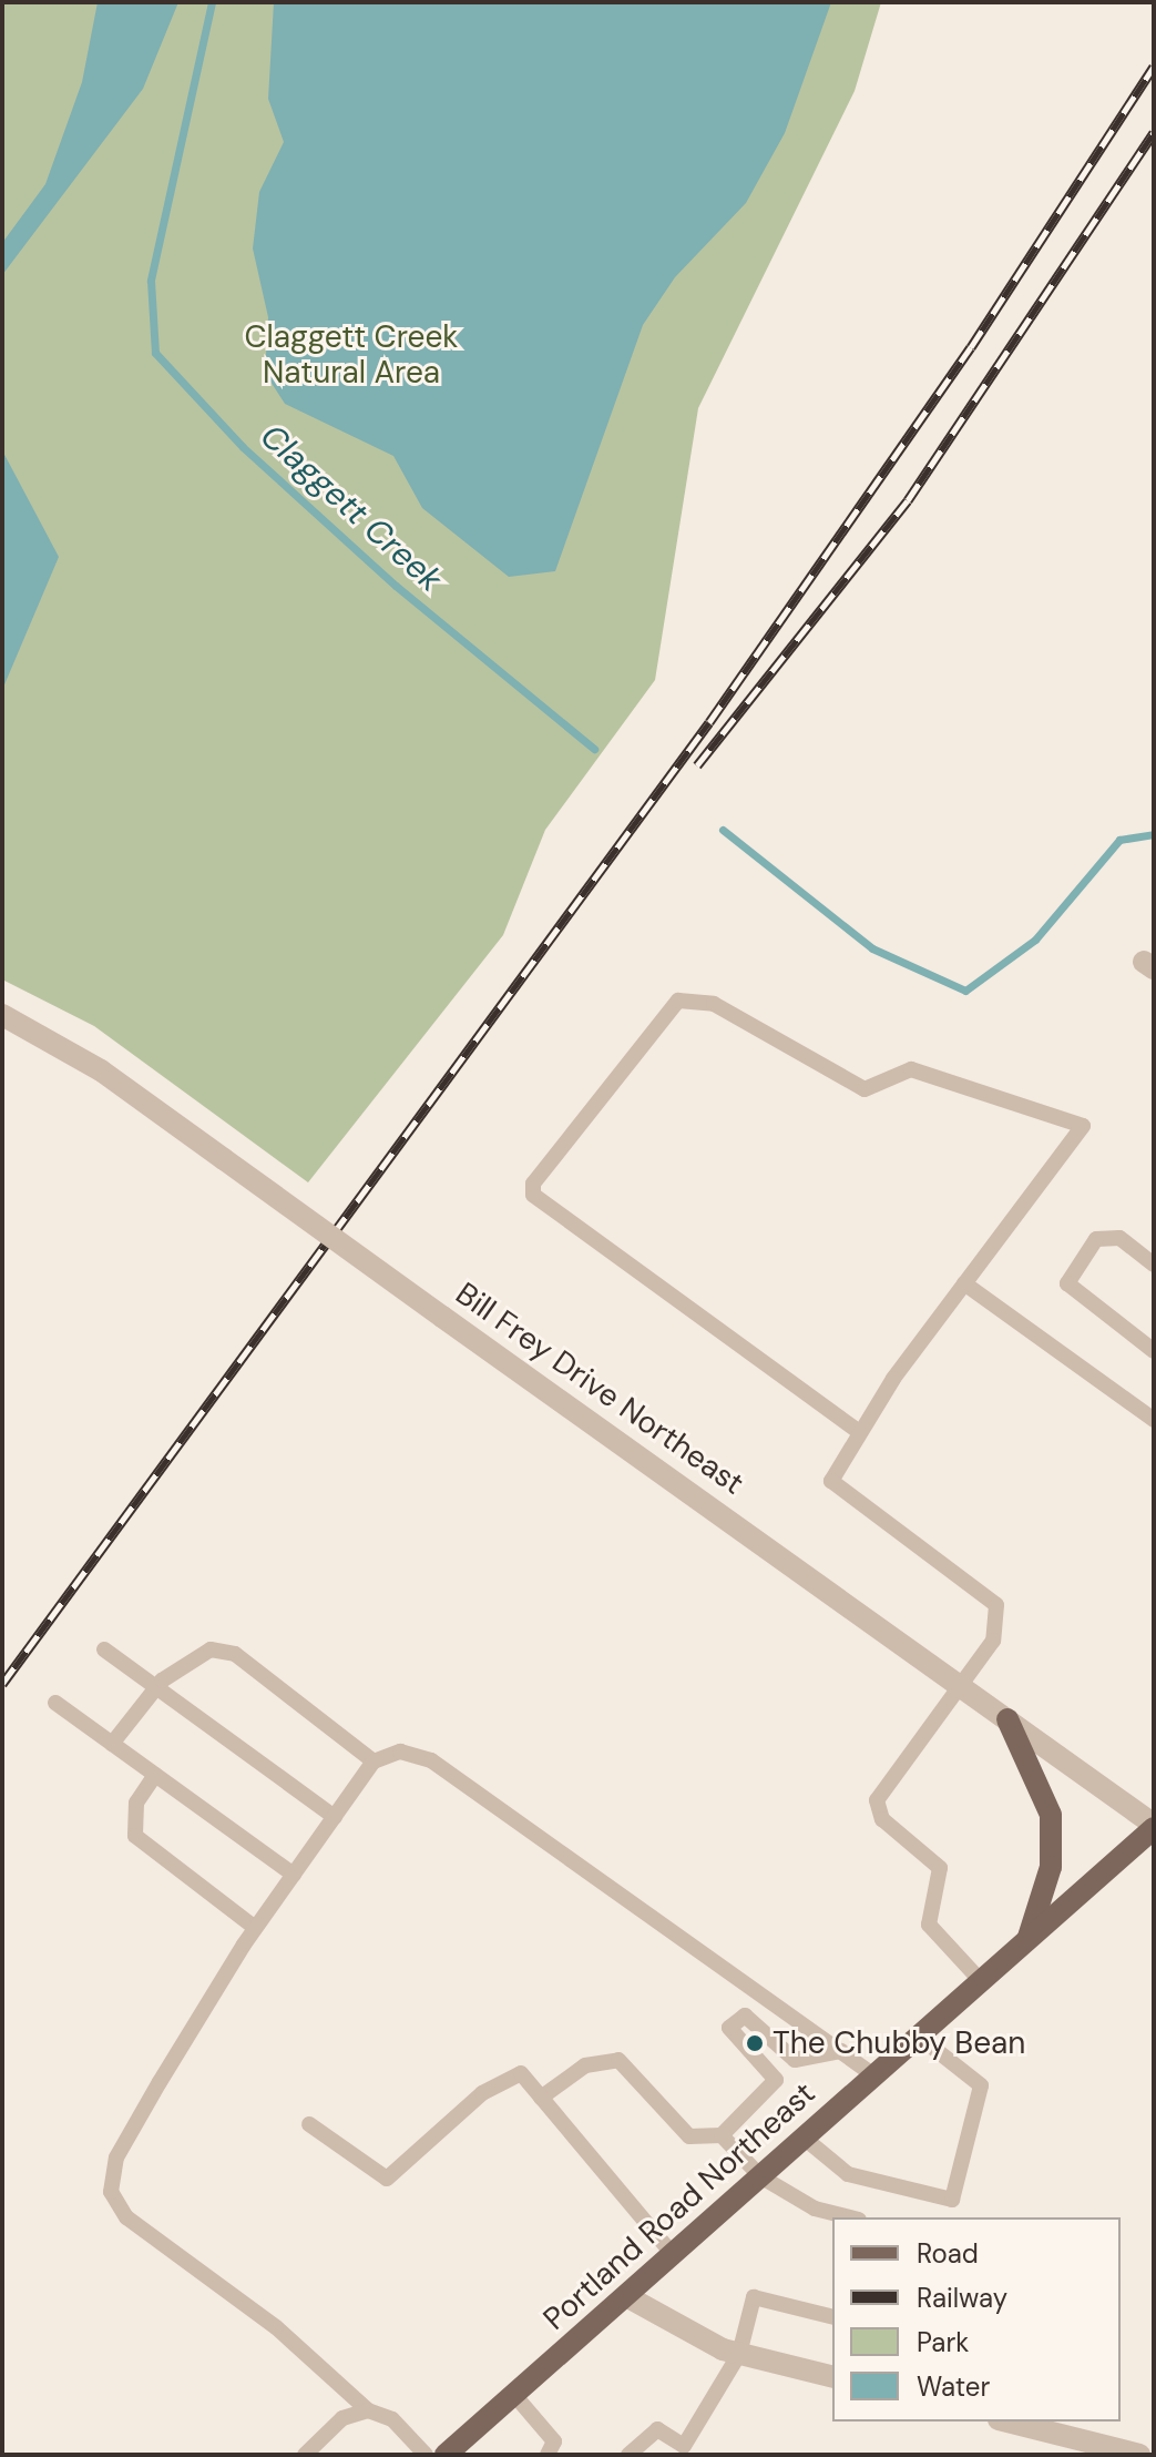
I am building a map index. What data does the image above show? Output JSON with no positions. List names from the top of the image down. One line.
{"streets":{"main road":["Portland Road Northeast"],"street":["Bill Frey Drive Northeast"]},"crossings":[["Bill Frey Drive Northeast","Portland Road Northeast"]],"water":["Claggett Creek"],"parks":["Claggett Creek Natural Area"],"places":["The Chubby Bean"],"legend":["Road","Railway","Park","Water"]}
